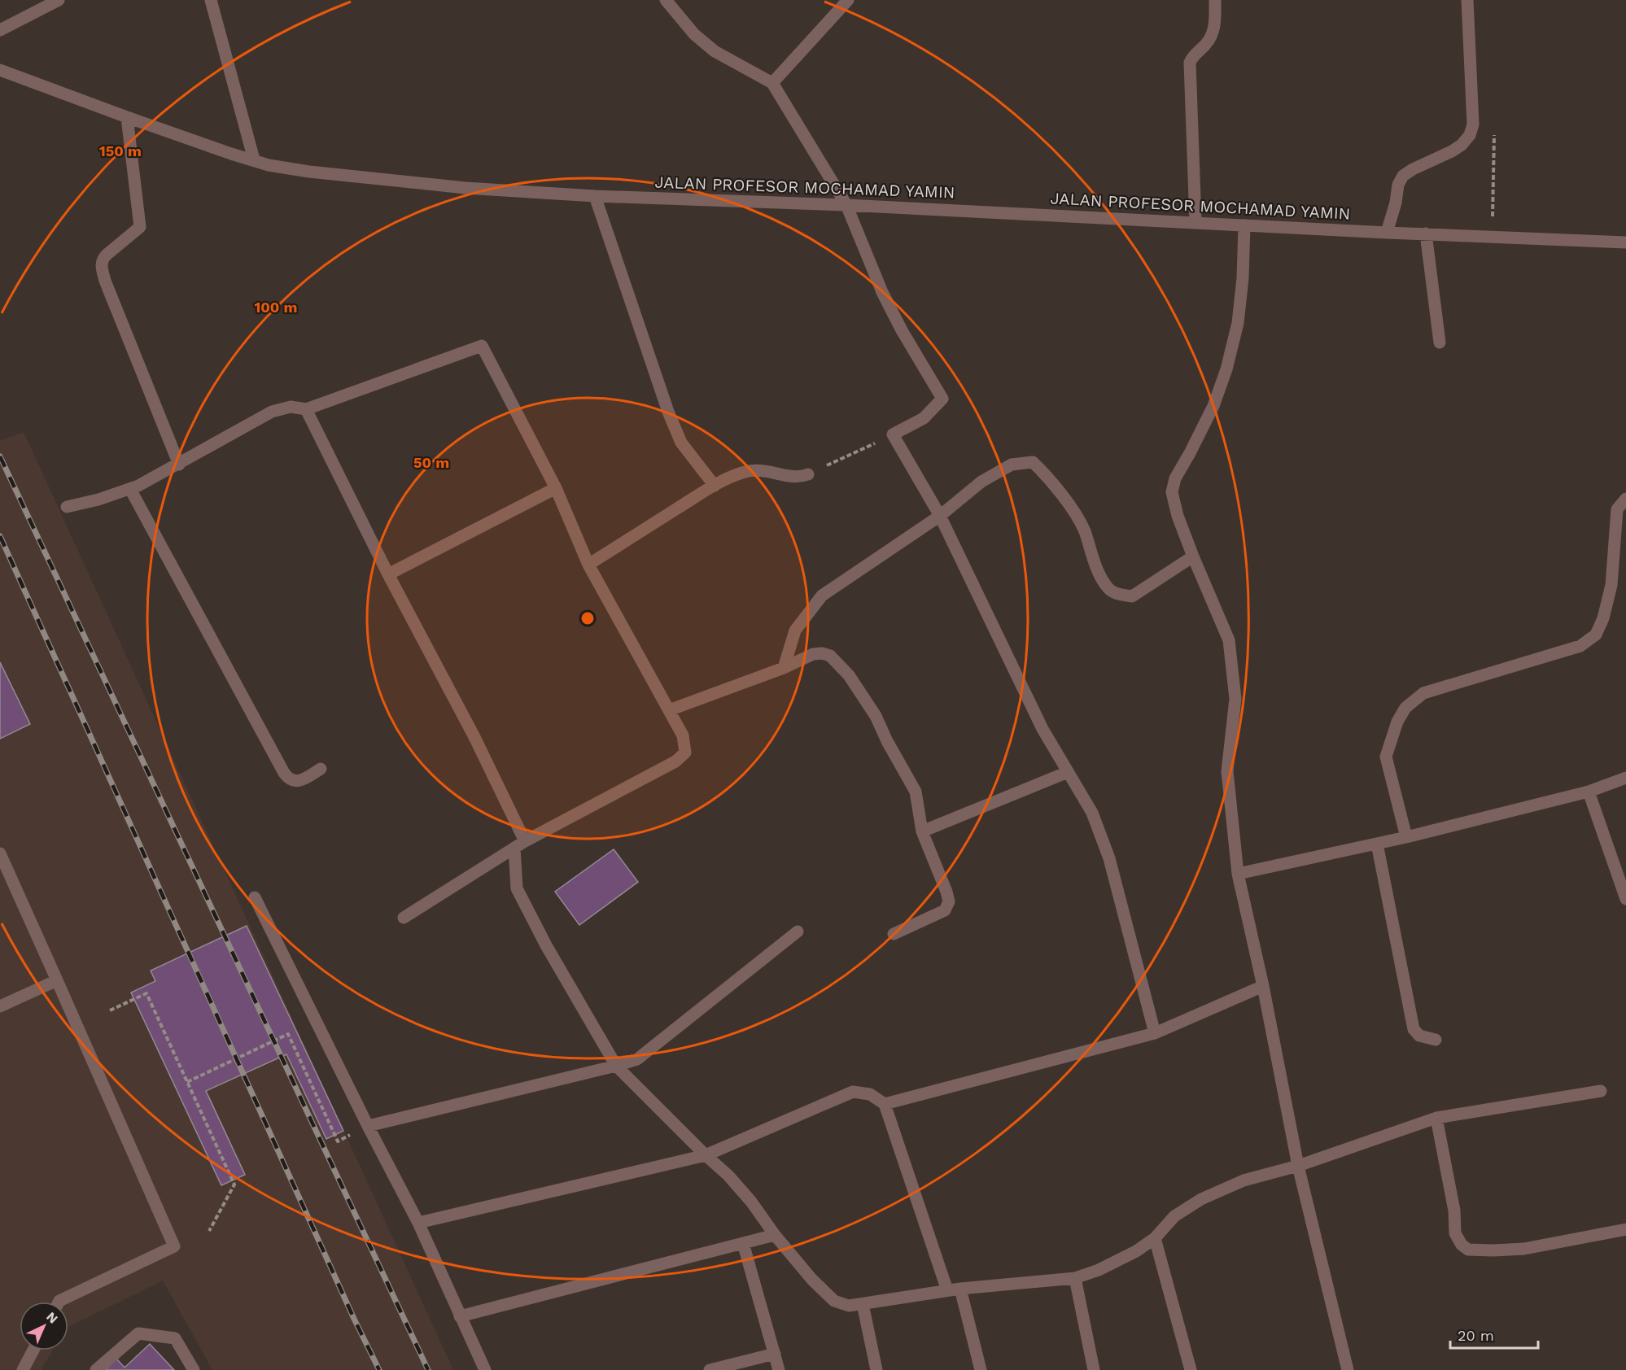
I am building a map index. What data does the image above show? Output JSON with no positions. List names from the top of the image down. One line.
{"streets":{"street":["JALAN PROFESOR MOCHAMAD YAMIN"]},"scale_bar":"20 m","north":"top right","rings":["150 m","100 m","50 m"]}
